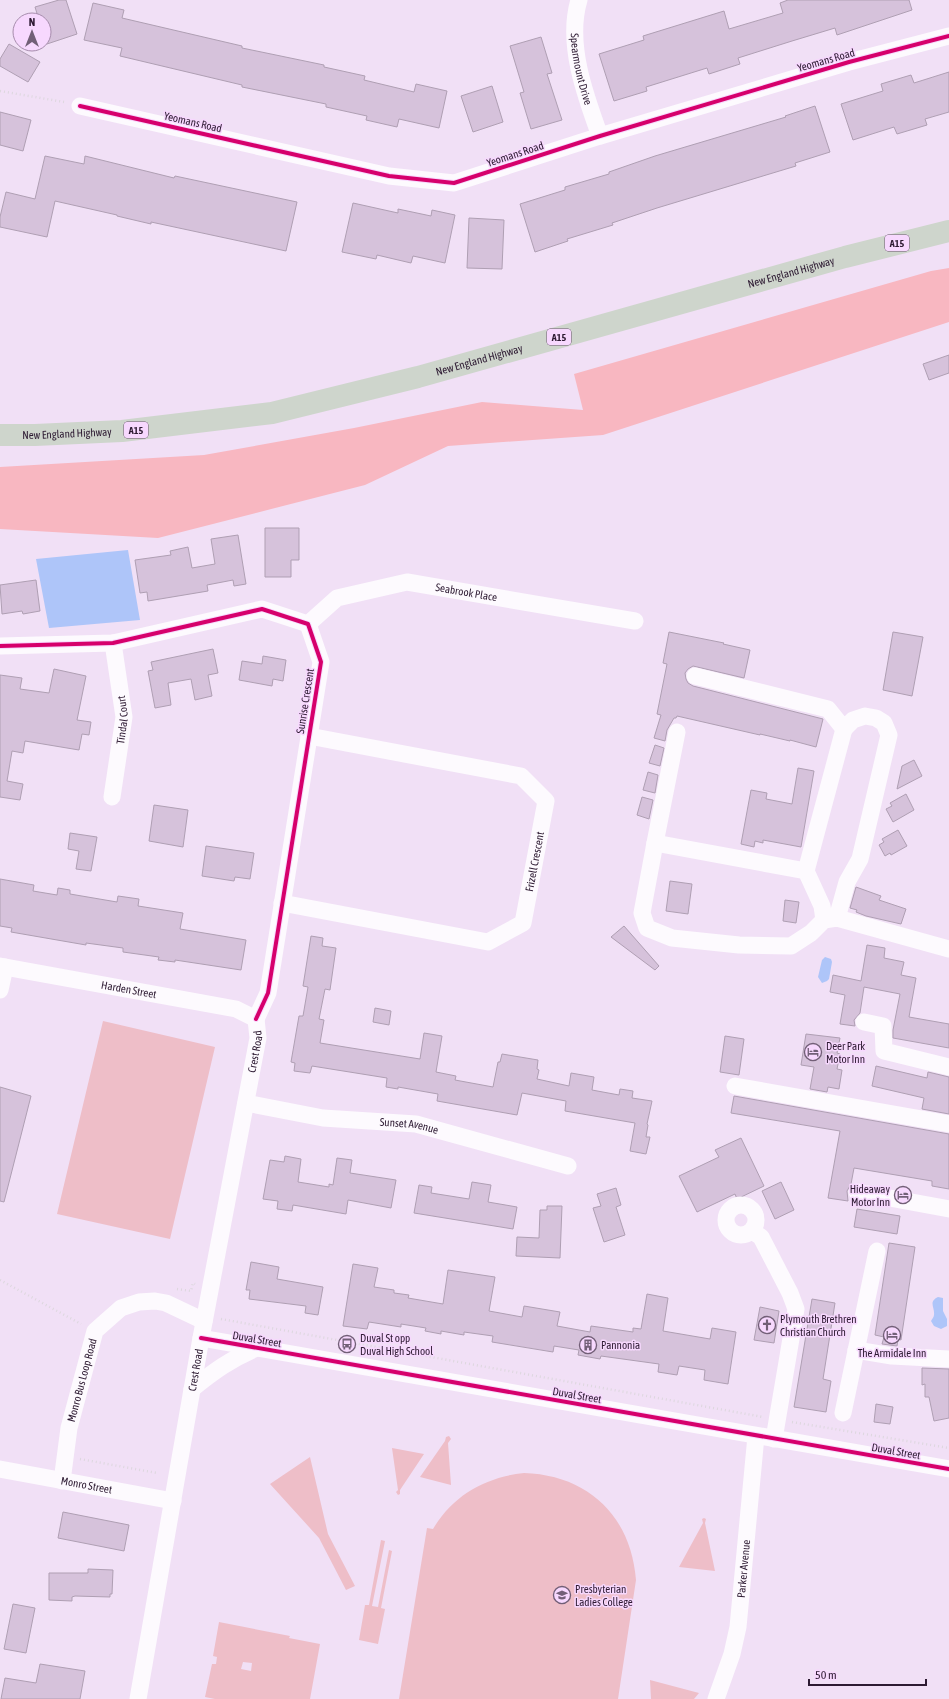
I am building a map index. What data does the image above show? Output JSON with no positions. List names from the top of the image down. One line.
{"streets":{"highway":["A15","New England Highway"],"street":["Yeomans Road","Spearmount Drive","Seabrook Place","Sunrise Crescent","Tindal Court","Frizell Crescent","Harden Street","Crest Road","Sunset Avenue","Duval Street","Monro Bus Loop Road","Monro Street","Parker Avenue"]},"crossings":[["Yeomans Road","Spearmount Drive"],["Seabrook Place","Sunrise Crescent"],["Sunrise Crescent","Frizell Crescent"],["Sunrise Crescent","Harden Street"],["Sunrise Crescent","Crest Road"],["Harden Street","Crest Road"],["Crest Road","Sunset Avenue"],["Crest Road","Duval Street"],["Crest Road","Monro Bus Loop Road"],["Crest Road","Monro Street"],["Duval Street","Parker Avenue"],["Monro Bus Loop Road","Monro Street"]],"places":{"hotel":["Deer Park Motor Inn","Hideaway Motor Inn","The Armidale Inn"],"church":["Plymouth Brethren Christian Church"],"bus stop":["Duval St opp Duval High School"],"building":["Pannonia"],"school or university":["Presbyterian Ladies College"]},"scale_bar":"50 m","north":"top"}
